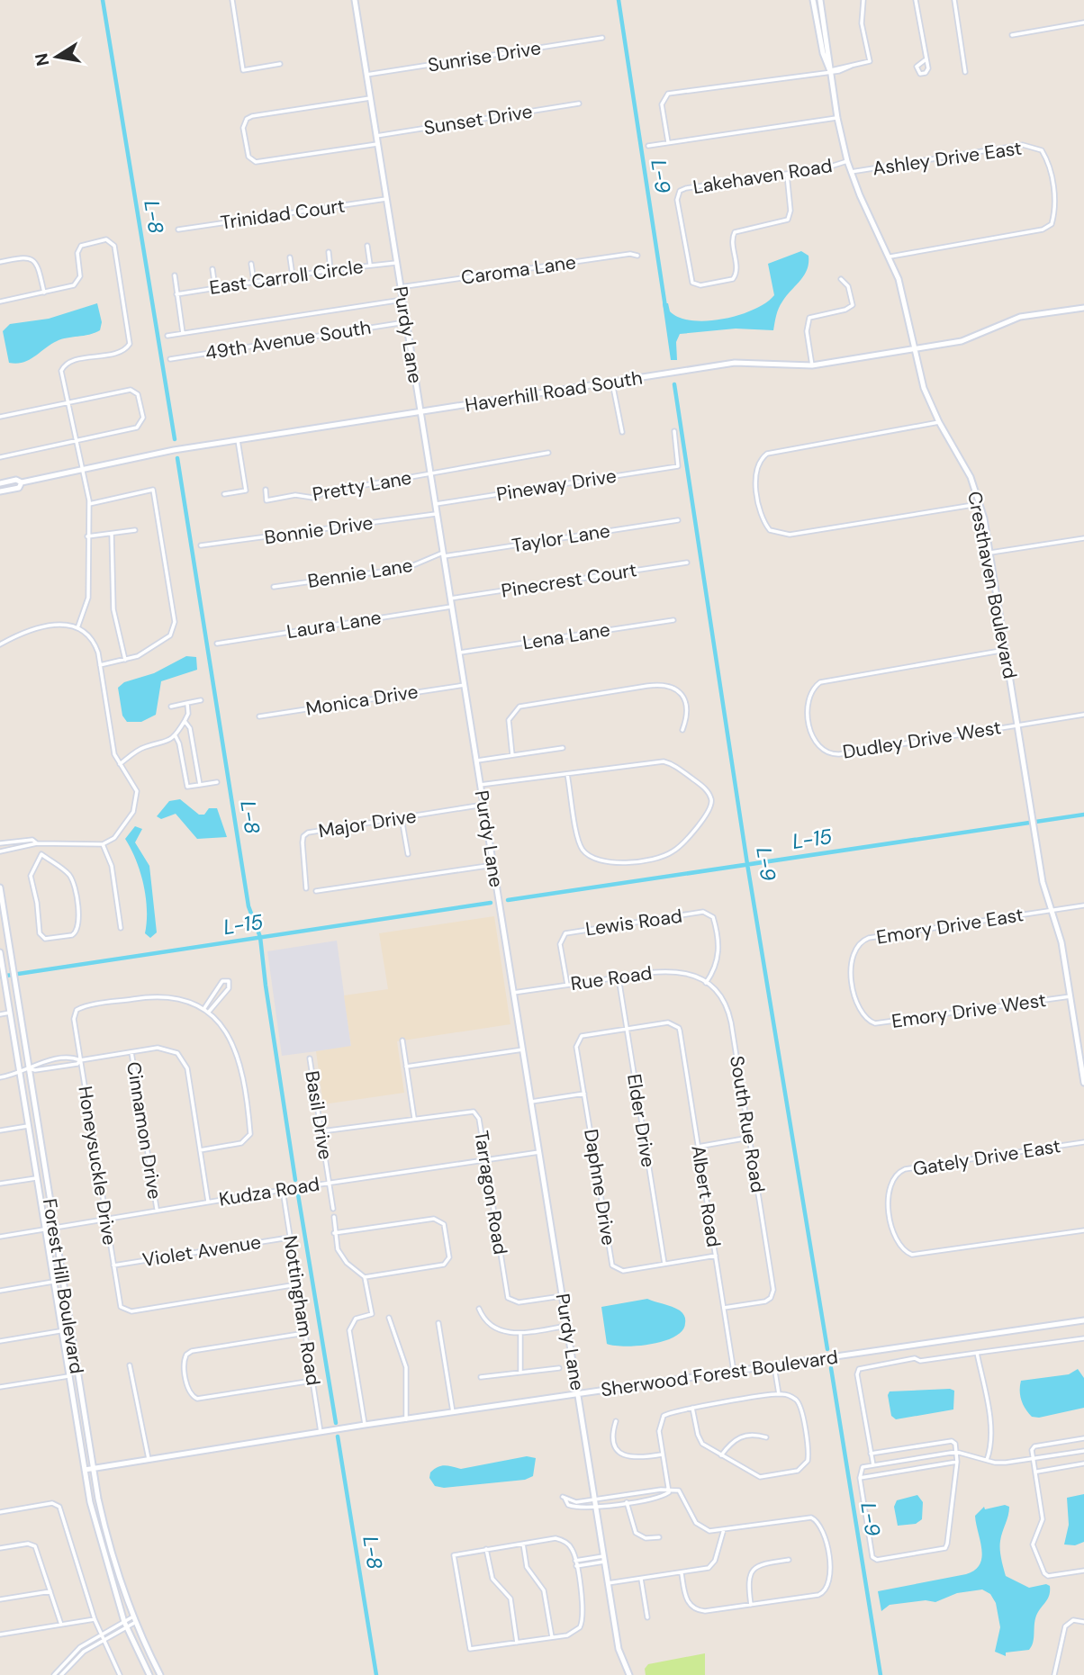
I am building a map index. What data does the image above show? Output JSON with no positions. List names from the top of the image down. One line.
{"streets":{"street":["Sunrise Drive","Sunset Drive","Ashley Drive East","Lakehaven Road","Trinidad Court","Caroma Lane","East Carroll Circle","Purdy Lane","49th Avenue South","Haverhill Road South","Pineway Drive","Pretty Lane","Bonnie Drive","Taylor Lane","Bennie Lane","Pinecrest Court","Cresthaven Boulevard","Laura Lane","Lena Lane","Monica Drive","Dudley Drive West","Major Drive","Lewis Road","Emory Drive East","Rue Road","Emory Drive West","Basil Drive","Elder Drive","South Rue Road","Cinnamon Drive","Gately Drive East","Honeysuckle Drive","Daphne Drive","Kudza Road","Tarragon Road","Albert Road","Violet Avenue","Forest Hill Boulevard","Nottingham Road","Sherwood Forest Boulevard"]},"crossings":[["Sunrise Drive","Purdy Lane"],["Sunset Drive","Purdy Lane"],["Ashley Drive East","Cresthaven Boulevard"],["Lakehaven Road","Cresthaven Boulevard"],["Trinidad Court","Purdy Lane"],["Caroma Lane","Purdy Lane"],["East Carroll Circle","Purdy Lane"],["Purdy Lane","49th Avenue South"],["Purdy Lane","Haverhill Road South"],["Purdy Lane","Pineway Drive"],["Purdy Lane","Pretty Lane"],["Purdy Lane","Bonnie Drive"],["Purdy Lane","Taylor Lane"],["Purdy Lane","Bennie Lane"],["Purdy Lane","Pinecrest Court"],["Purdy Lane","Laura Lane"],["Purdy Lane","Lena Lane"],["Purdy Lane","Monica Drive"],["Purdy Lane","Major Drive"],["Purdy Lane","Rue Road"],["Purdy Lane","Kudza Road"],["Purdy Lane","Tarragon Road"],["Purdy Lane","Sherwood Forest Boulevard"],["Haverhill Road South","Cresthaven Boulevard"],["Taylor Lane","Bennie Lane"],["Cresthaven Boulevard","Dudley Drive West"],["Cresthaven Boulevard","Emory Drive East"],["Cresthaven Boulevard","Emory Drive West"],["Lewis Road","Rue Road"],["Lewis Road","South Rue Road"],["Emory Drive East","Emory Drive West"],["Rue Road","Elder Drive"],["Rue Road","South Rue Road"],["Basil Drive","Kudza Road"],["Basil Drive","Tarragon Road"],["Elder Drive","Daphne Drive"],["Elder Drive","Albert Road"],["South Rue Road","Albert Road"],["Cinnamon Drive","Kudza Road"],["Honeysuckle Drive","Kudza Road"],["Honeysuckle Drive","Violet Avenue"],["Honeysuckle Drive","Nottingham Road"],["Daphne Drive","Albert Road"],["Kudza Road","Tarragon Road"],["Kudza Road","Forest Hill Boulevard"],["Kudza Road","Nottingham Road"],["Albert Road","Sherwood Forest Boulevard"],["Violet Avenue","Nottingham Road"],["Forest Hill Boulevard","Sherwood Forest Boulevard"],["Nottingham Road","Sherwood Forest Boulevard"]],"water":["L-9","L-8","L-15"],"north":"left"}
